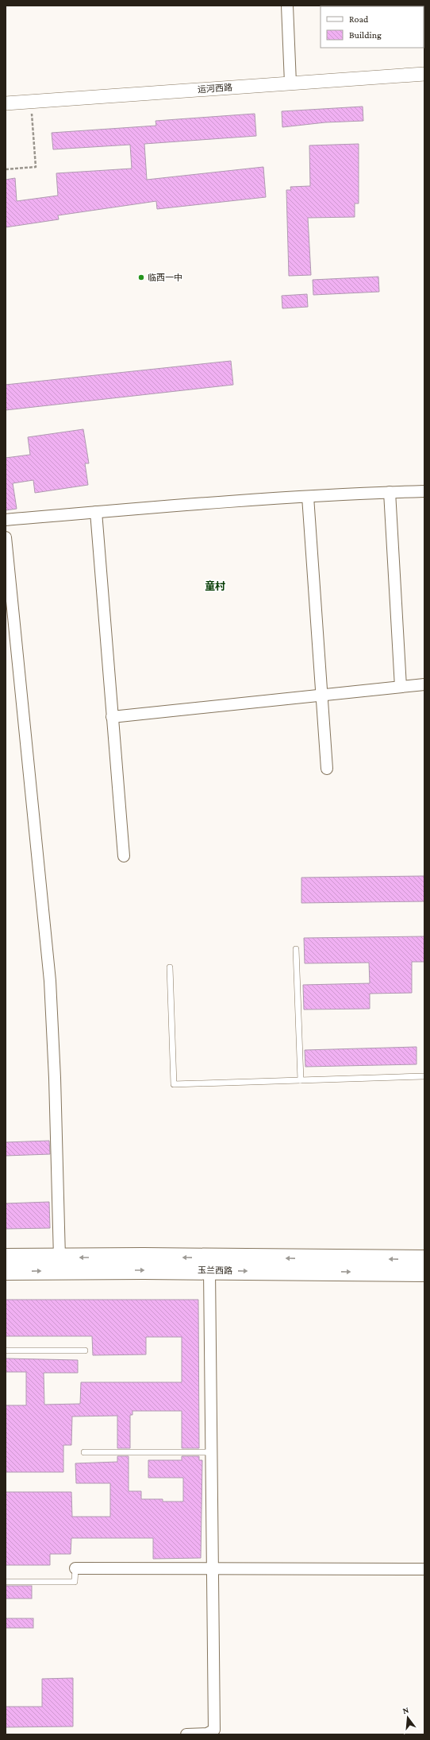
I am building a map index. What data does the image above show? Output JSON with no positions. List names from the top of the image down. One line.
{"streets":{"highway":["玉兰西路"],"street":["运河西路"]},"districts":["童村"],"places":["临西一中"],"legend":["Road","Building"],"north":"top"}
